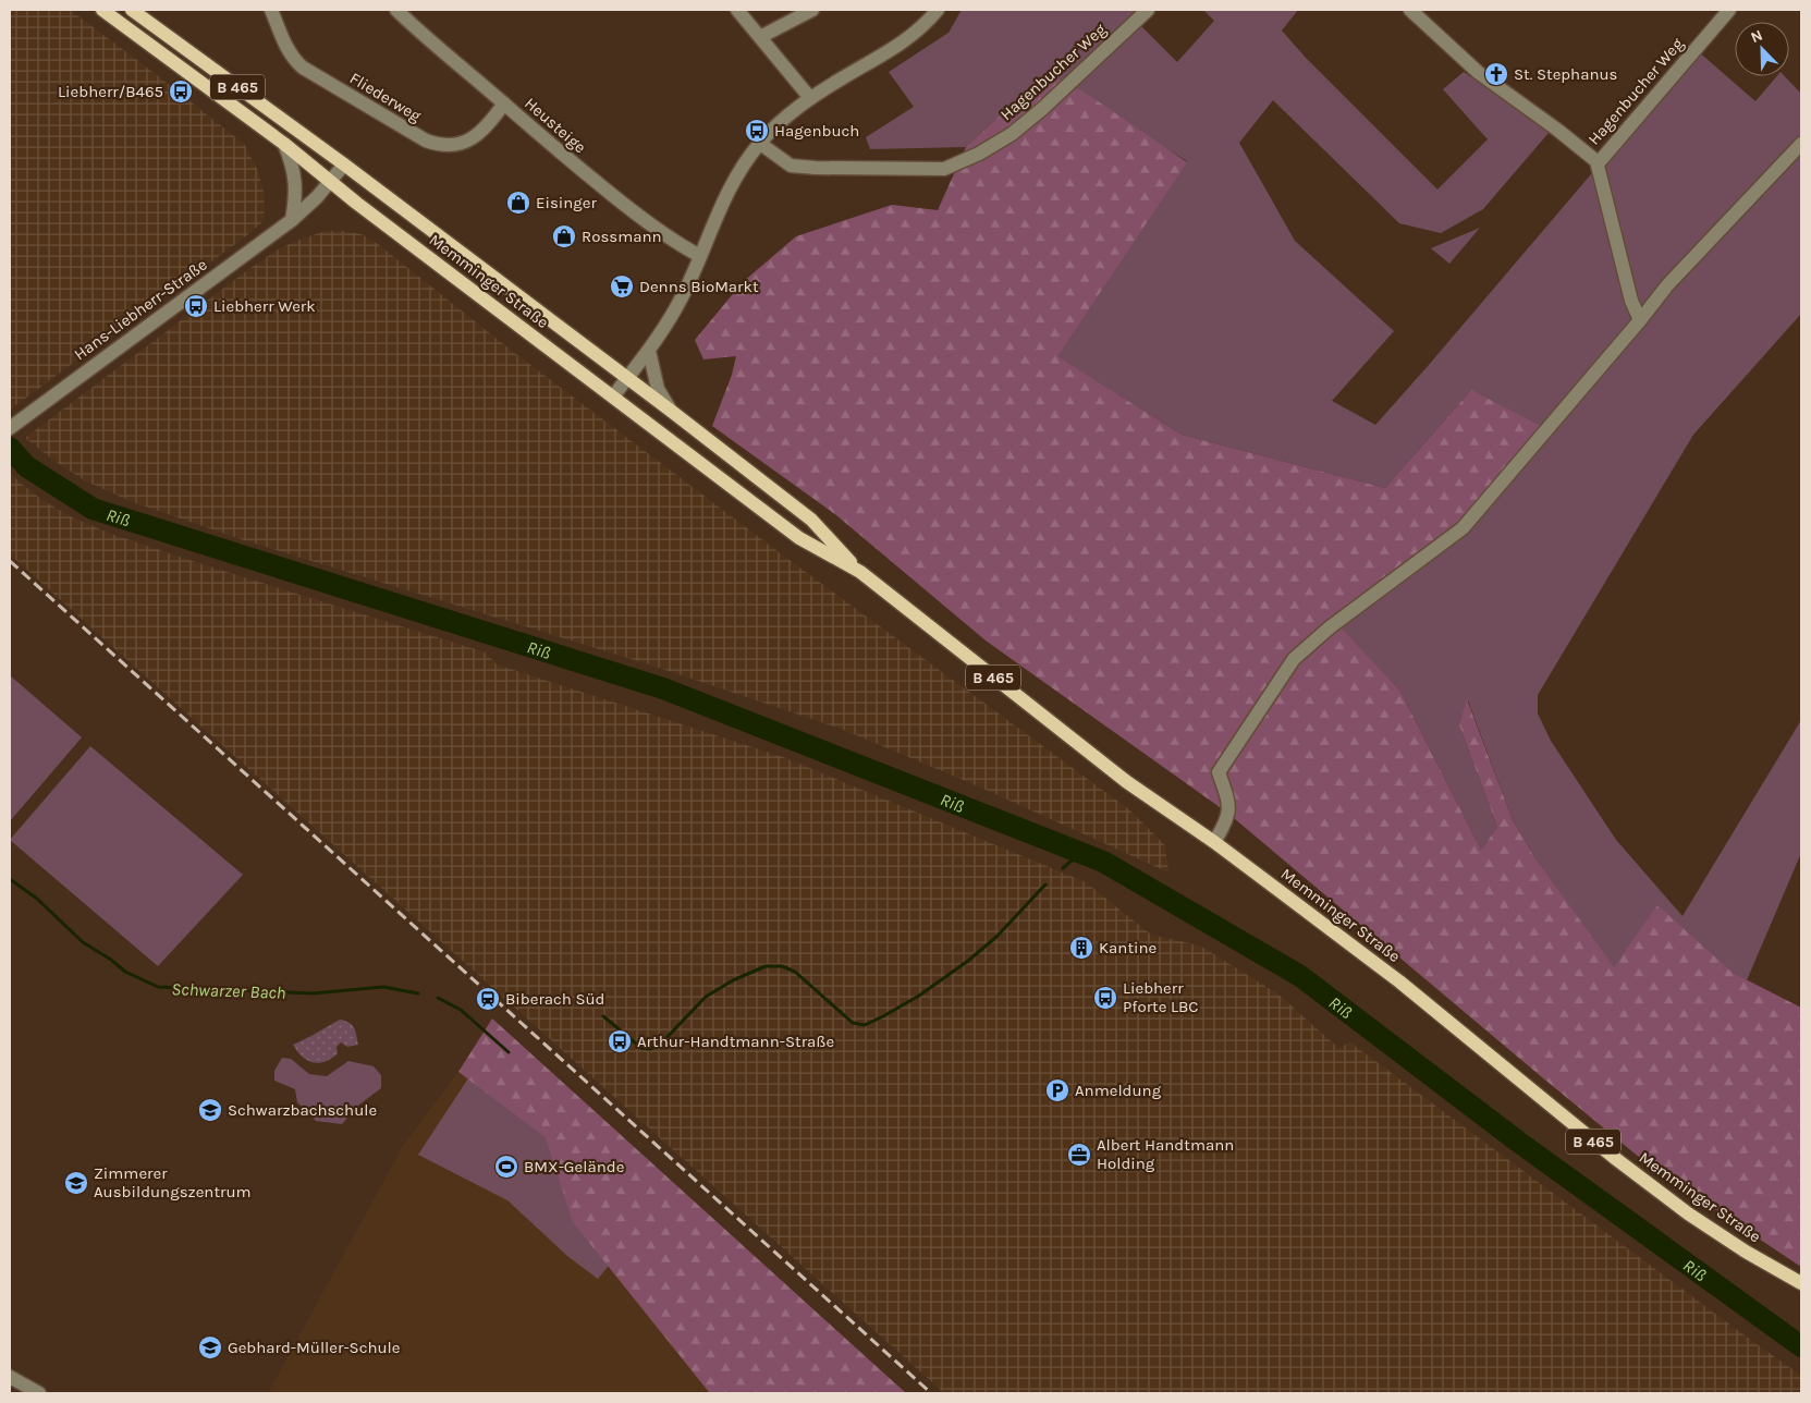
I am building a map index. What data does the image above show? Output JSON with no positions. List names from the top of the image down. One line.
{"streets":{"main road":["B 465","Memminger Straße"],"street":["Hagenbucher Weg","Fliederweg","Heusteige","Hans-Liebherr-Straße"]},"crossings":[["Fliederweg","Heusteige"],["Memminger Straße","Hans-Liebherr-Straße"]],"water":["Riß","Schwarzer Bach"],"places":{"church":["St. Stephanus"],"bus stop":["Liebherr/B465","Hagenbuch","Liebherr Werk","Liebherr Pforte LBC","Arthur-Handtmann-Straße"],"shop":["Eisinger","Rossmann"],"supermarket":["Denns BioMarkt"],"building":["Kantine"],"station":["Biberach Süd"],"parking":["Anmeldung"],"school or university":["Schwarzbachschule","Zimmerer Ausbildungszentrum","Gebhard-Müller-Schule"],"office":["Albert Handtmann Holding"],"sports":["BMX-Gelände"]},"north":"top left"}
